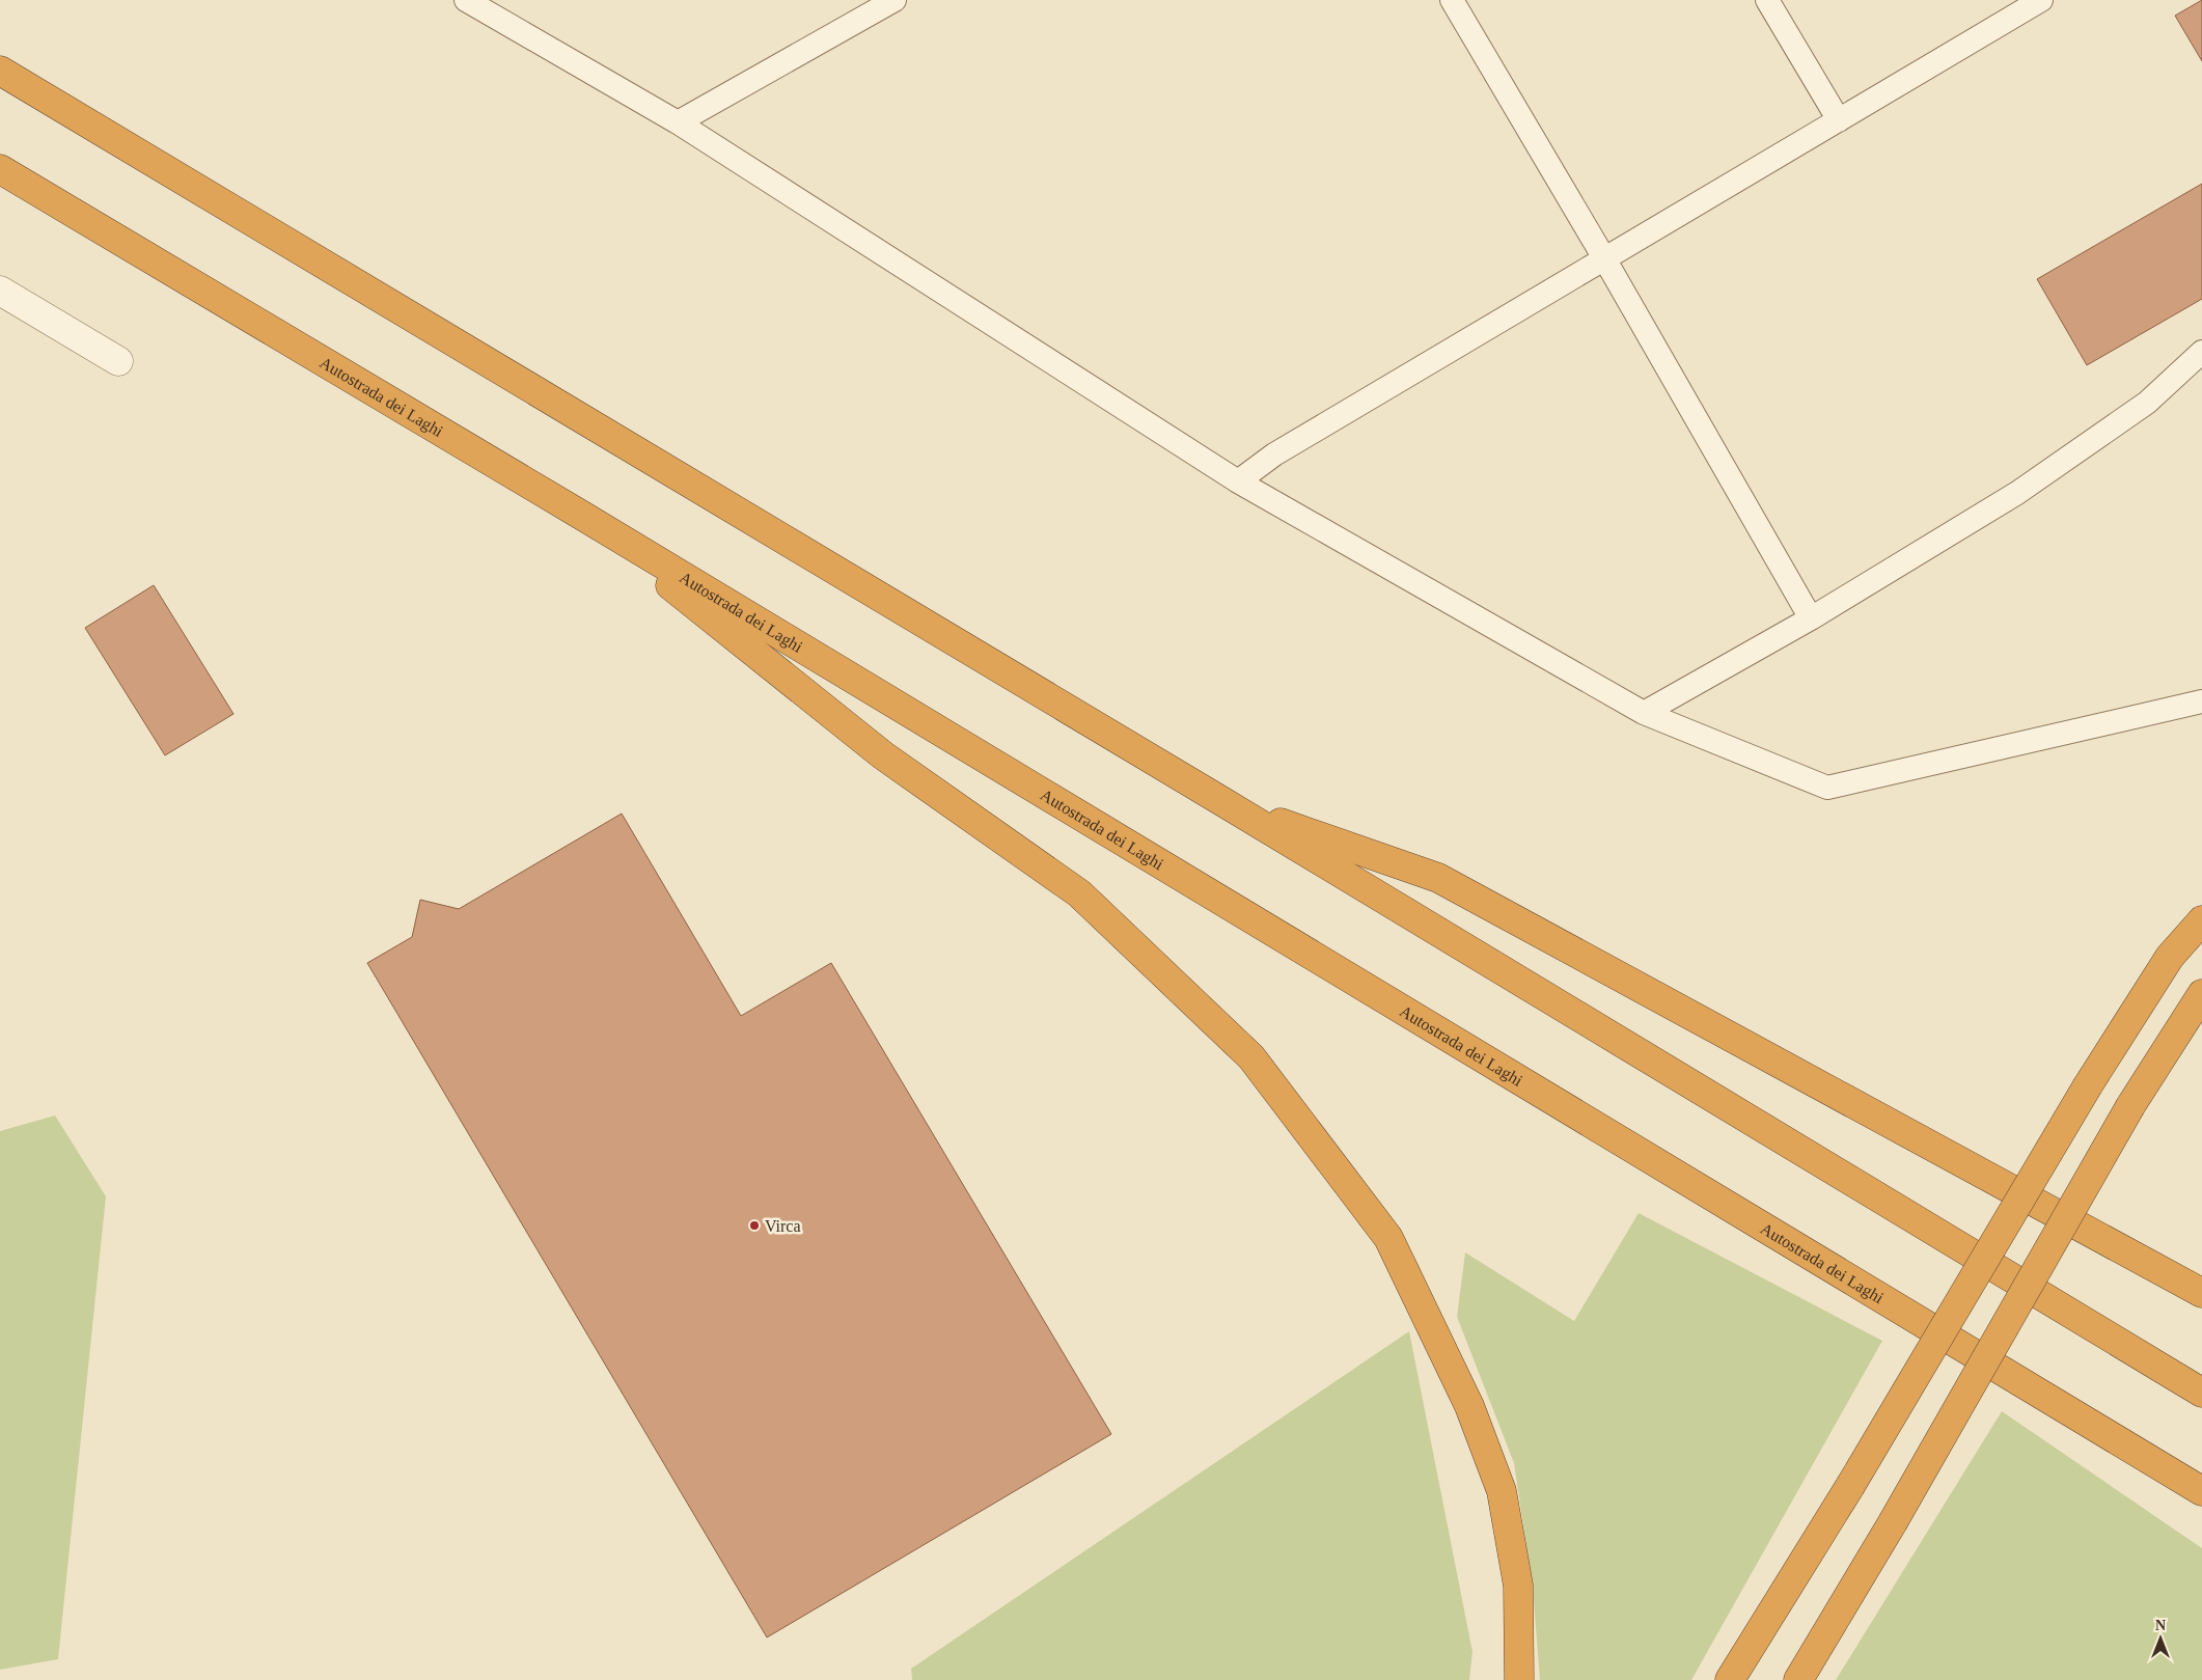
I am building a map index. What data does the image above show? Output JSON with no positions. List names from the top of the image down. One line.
{"streets":{"highway":["Autostrada dei Laghi"]},"places":["Virca"],"north":"top"}
